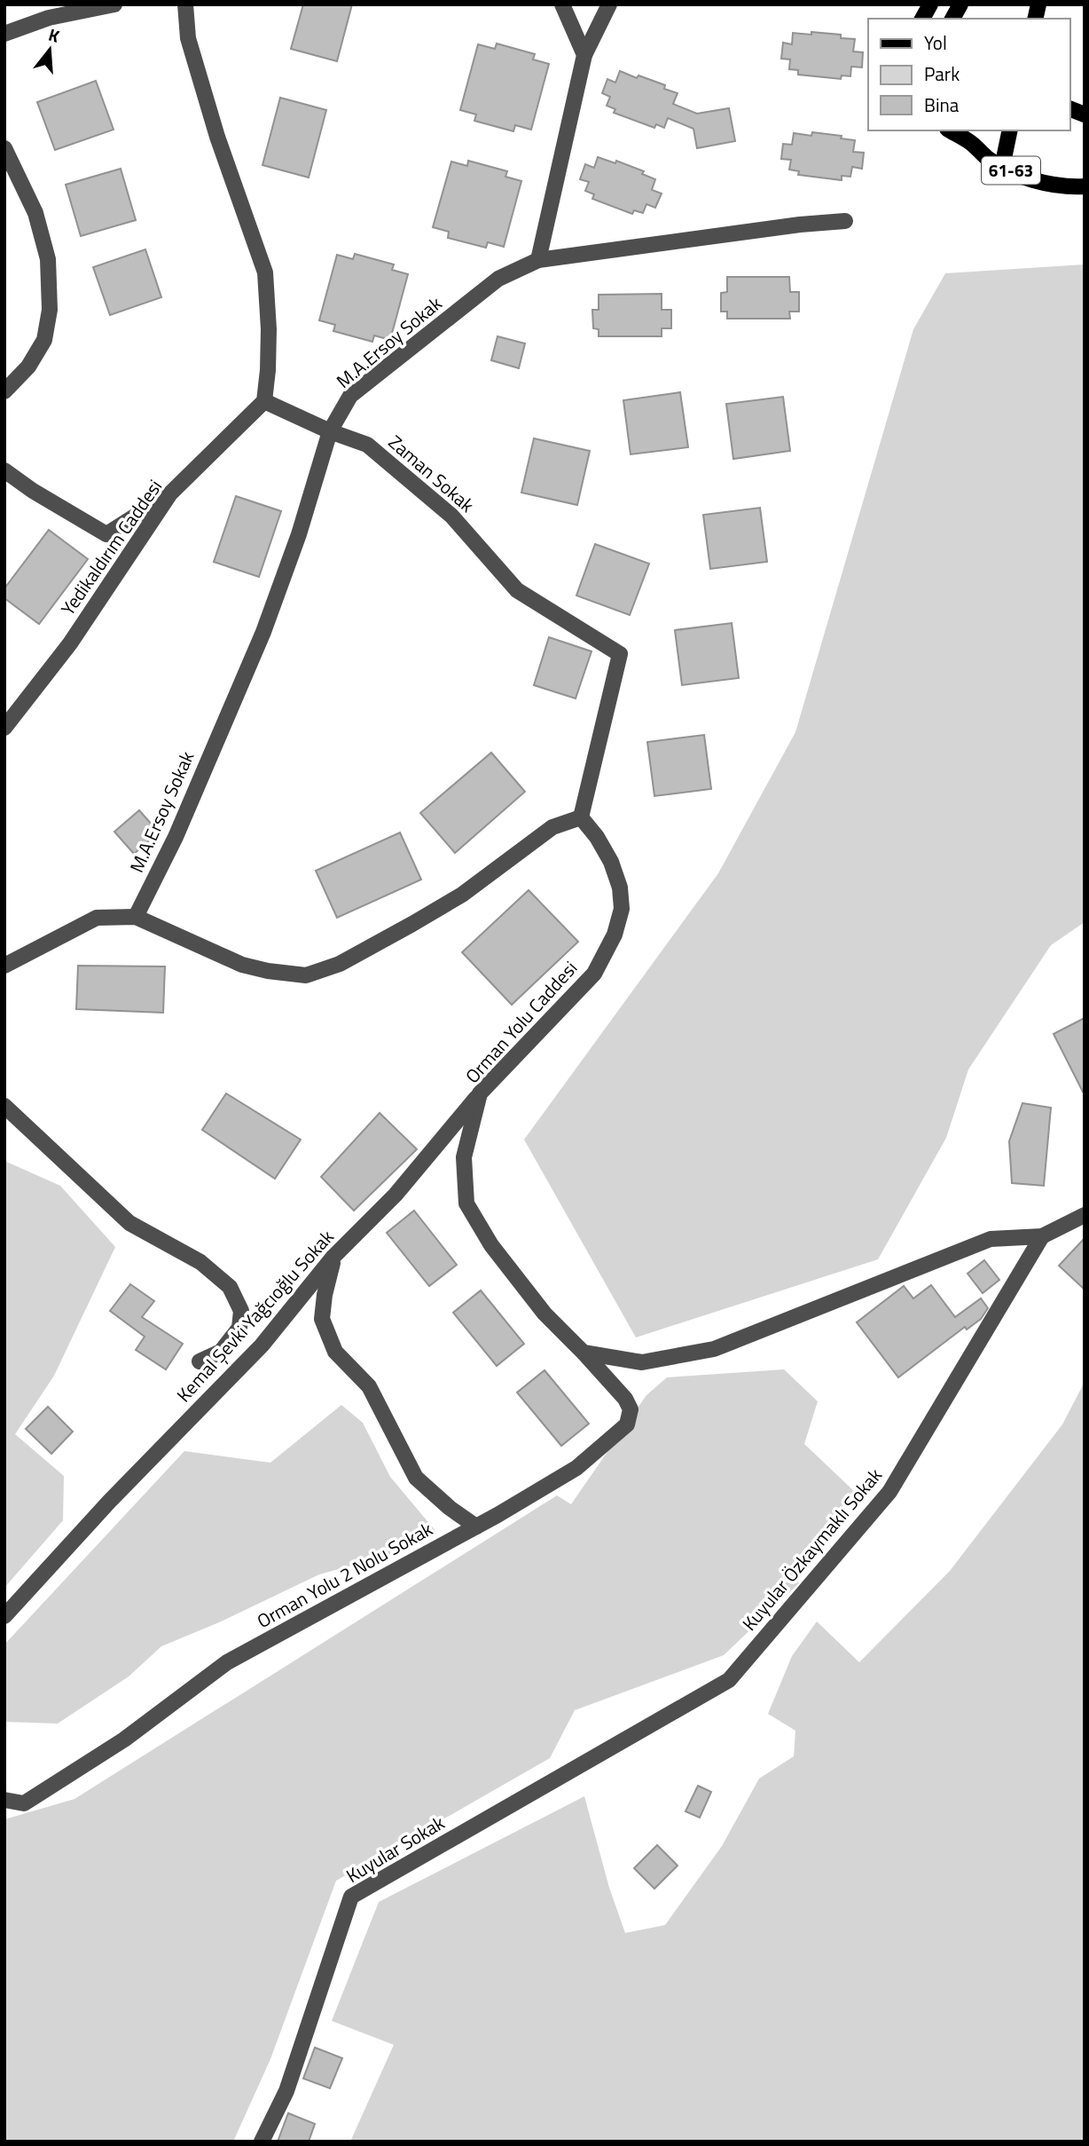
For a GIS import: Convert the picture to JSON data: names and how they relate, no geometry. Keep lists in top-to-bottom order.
{
  "streets": {
    "main road": ["61-63"],
    "street": [
      "M.A.Ersoy Sokak",
      "Zaman Sokak",
      "Yedikaldırım Caddesi",
      "Orman Yolu Caddesi",
      "Kemal Şevki Yağcıoğlu Sokak",
      "Kuyular Özkaymaklı Sokak",
      "Orman Yolu 2 Nolu Sokak",
      "Kuyular Sokak"
    ]
  },
  "crossings": [
    ["M.A.Ersoy Sokak", "Zaman Sokak"],
    ["Zaman Sokak", "Yedikaldırım Caddesi"],
    ["Zaman Sokak", "Orman Yolu Caddesi"],
    ["Orman Yolu Caddesi", "Kemal Şevki Yağcıoğlu Sokak"],
    ["Orman Yolu Caddesi", "Orman Yolu 2 Nolu Sokak"],
    ["Kuyular Özkaymaklı Sokak", "Kuyular Sokak"]
  ],
  "legend": ["Yol", "Park", "Bina"],
  "north": "top"
}
